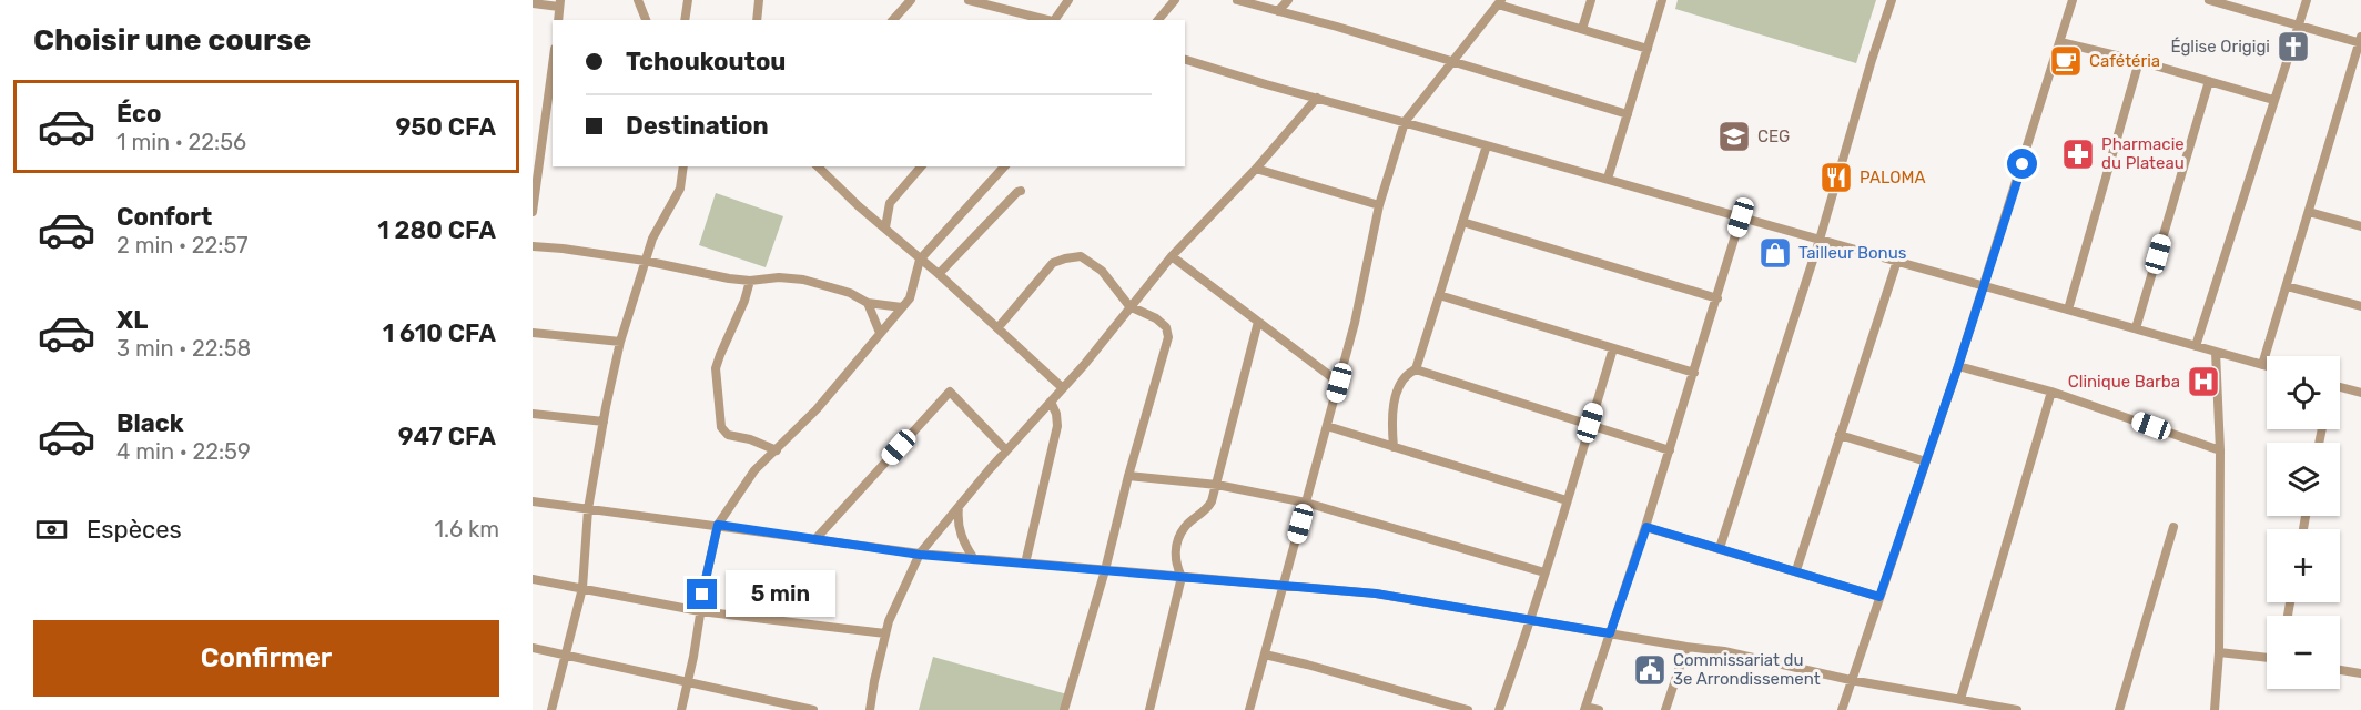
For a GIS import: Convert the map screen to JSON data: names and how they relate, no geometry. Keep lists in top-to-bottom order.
{
  "places": {
    "church": ["Église Origigi"],
    "cafe": ["Cafétéria"],
    "school or university": ["CEG"],
    "pharmacy": ["Pharmacie du Plateau"],
    "restaurant": ["PALOMA"],
    "shop": ["Tailleur Bonus"],
    "hospital": ["Clinique Barba"],
    "public building": ["Commissariat du 3e Arrondissement"]
  },
  "page": {
    "heading": "Choisir une course",
    "banner": ["Tchoukoutou", "Destination"],
    "list": [
      {
        "name": "Éco",
        "note": "1 min · 22:56",
        "value": "950 CFA"
      },
      {
        "name": "Confort",
        "note": "2 min · 22:57",
        "value": "1 280 CFA"
      },
      {
        "name": "XL",
        "note": "3 min · 22:58",
        "value": "1 610 CFA"
      },
      {
        "name": "Black",
        "note": "4 min · 22:59",
        "value": "947 CFA"
      }
    ],
    "map_buttons": ["+", "−"],
    "pay": ["Espèces", "1.6 km"],
    "bubble": "5 min",
    "buttons": "Confirmer"
  }
}
